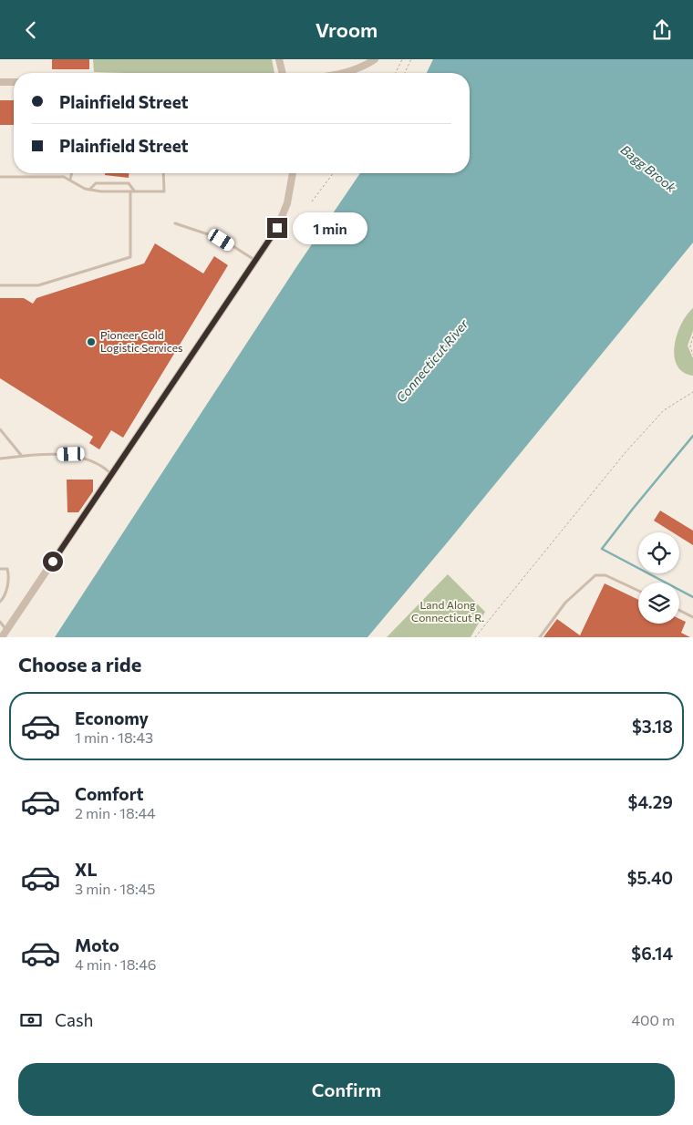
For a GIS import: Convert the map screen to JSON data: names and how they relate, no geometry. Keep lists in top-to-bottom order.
{
  "water": ["Bagg Brook", "Connecticut River"],
  "parks": ["Land Along Connecticut R."],
  "places": ["Pioneer Cold Logistic Services"],
  "page": {
    "header": "Vroom",
    "banner": ["Plainfield Street", "Plainfield Street"],
    "bubble": "1 min",
    "heading": "Choose a ride",
    "list": [
      {
        "name": "Economy",
        "note": "1 min · 18:43",
        "value": "$3.18"
      },
      {
        "name": "Comfort",
        "note": "2 min · 18:44",
        "value": "$4.29"
      },
      {
        "name": "XL",
        "note": "3 min · 18:45",
        "value": "$5.40"
      },
      {
        "name": "Moto",
        "note": "4 min · 18:46",
        "value": "$6.14"
      }
    ],
    "pay": ["Cash", "400 m"],
    "buttons": "Confirm"
  }
}
